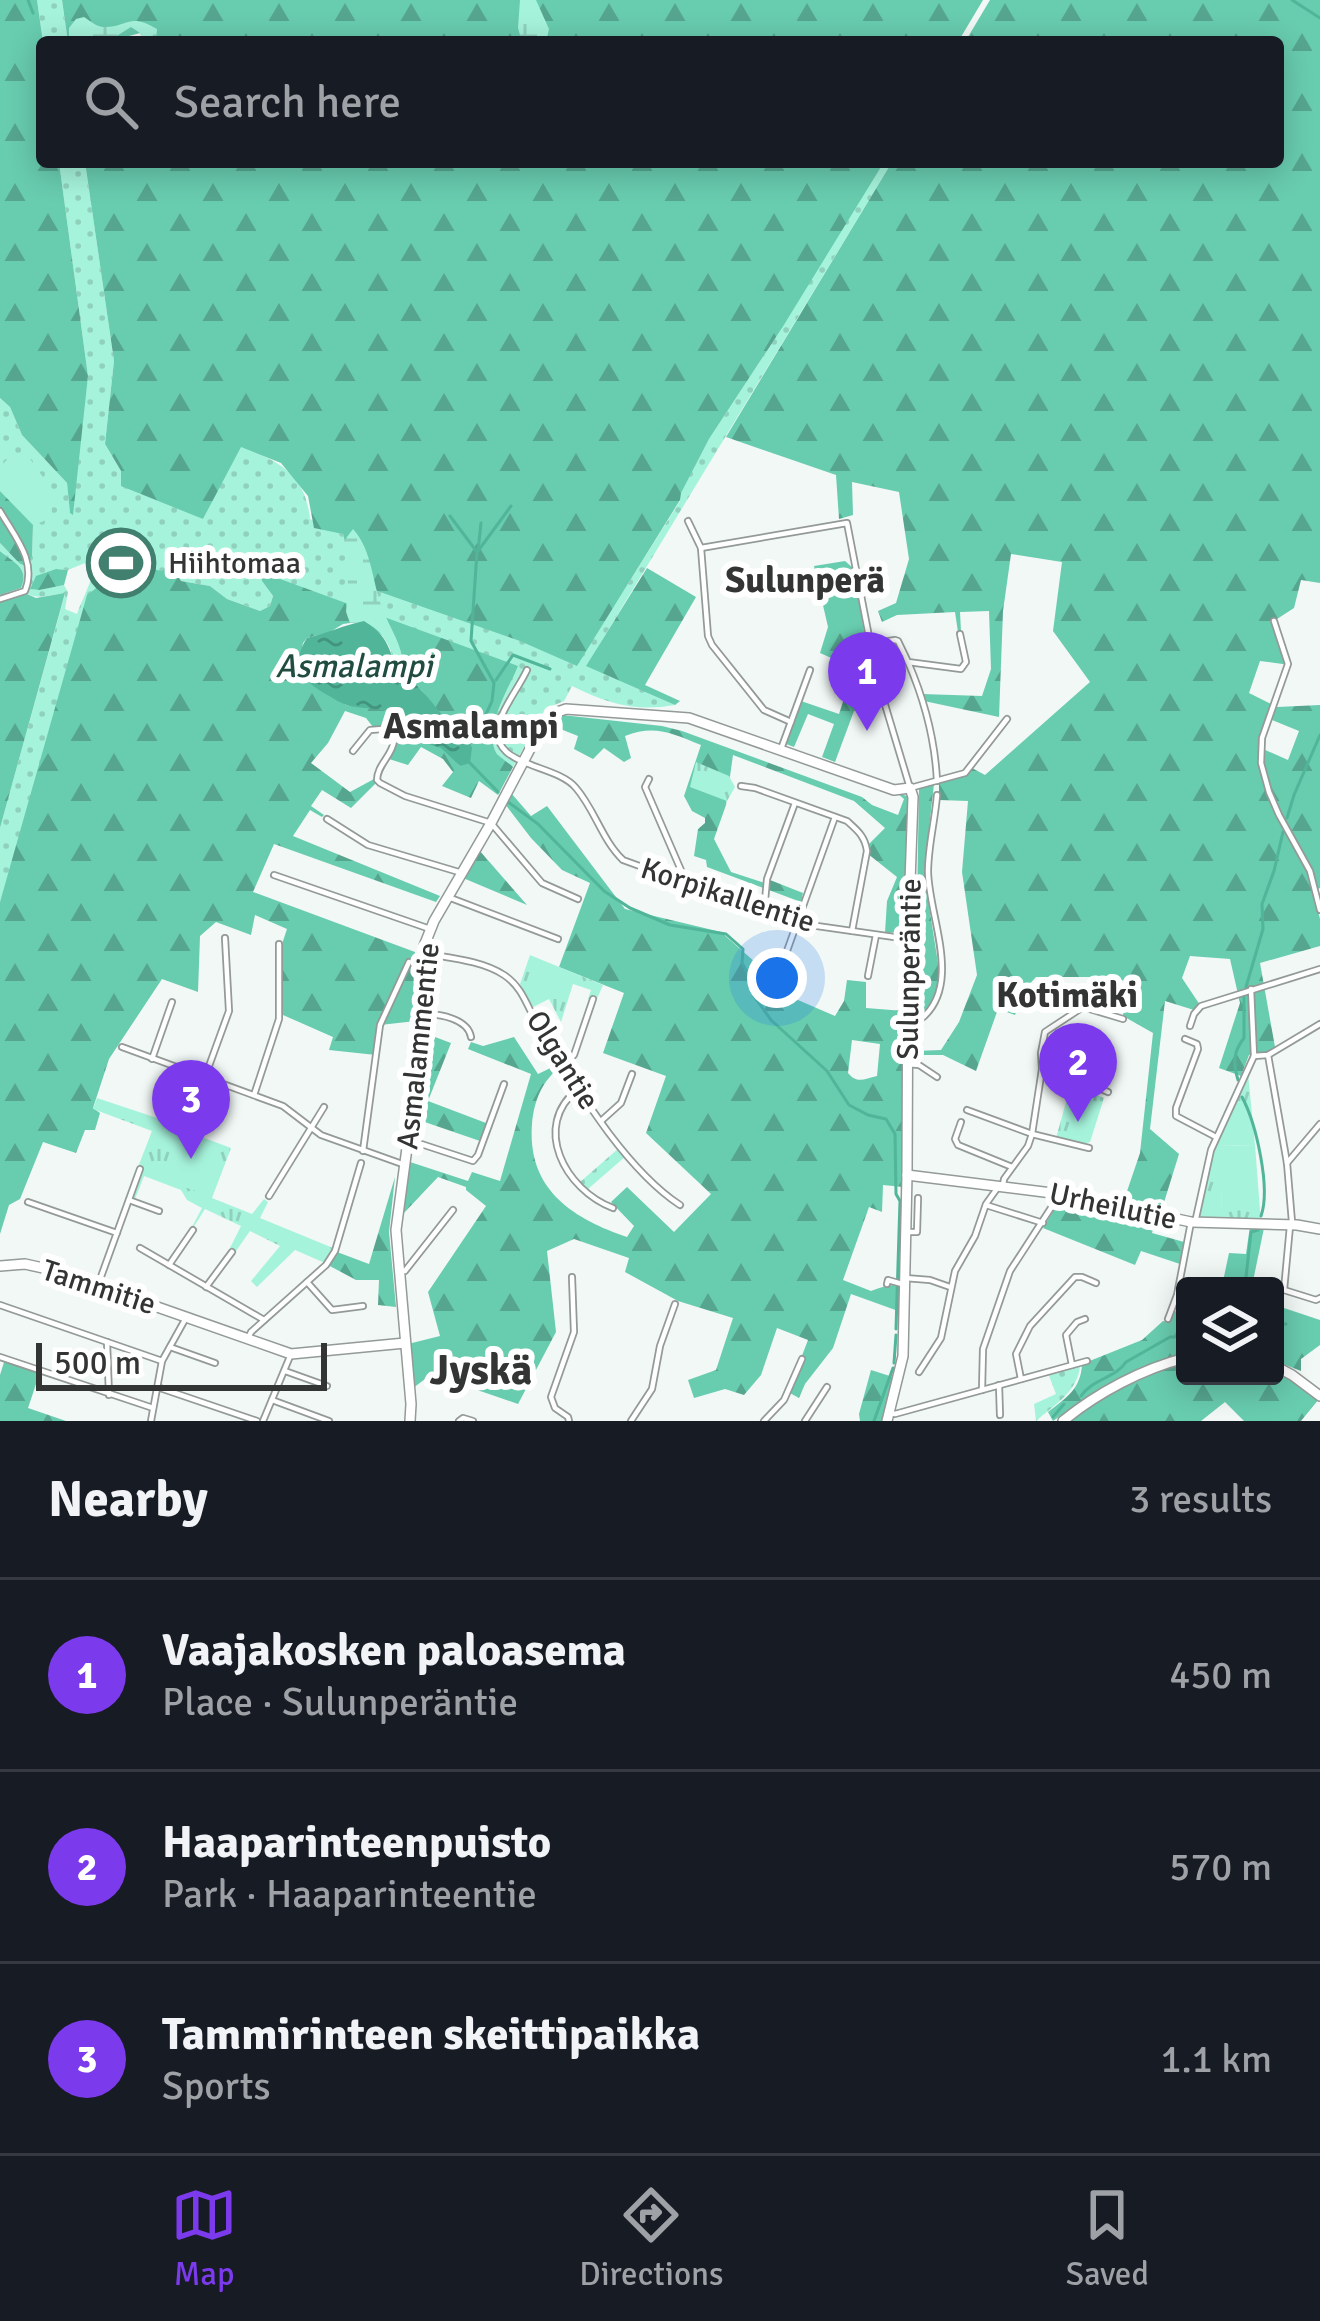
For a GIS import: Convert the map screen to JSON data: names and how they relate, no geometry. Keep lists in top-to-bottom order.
{
  "streets": {
    "street": [
      "Korpikallentie",
      "Sulunperäntie",
      "Asmalammentie",
      "Olgantie",
      "Urheilutie",
      "Tammitie"
    ]
  },
  "crossings": [
    ["Korpikallentie", "Sulunperäntie"],
    ["Korpikallentie", "Asmalammentie"],
    ["Sulunperäntie", "Asmalammentie"],
    ["Sulunperäntie", "Urheilutie"],
    ["Asmalammentie", "Olgantie"],
    ["Asmalammentie", "Tammitie"]
  ],
  "districts": [
    "Sulunperä",
    "Asmalampi",
    "Kotimäki",
    "Jyskä"
  ],
  "water": ["Asmalampi"],
  "places": {
    "sports": ["Hiihtomaa"]
  },
  "scale_bar": "500 m",
  "page": {
    "search": "Search here",
    "pins": ["1", "2", "3"],
    "scale": "500 m",
    "heading": ["Nearby", "3 results"],
    "list": [
      {
        "mark": "1",
        "name": "Vaajakosken paloasema",
        "note": "Place · Sulunperäntie",
        "value": "450 m"
      },
      {
        "mark": "2",
        "name": "Haaparinteenpuisto",
        "note": "Park · Haaparinteentie",
        "value": "570 m"
      },
      {
        "mark": "3",
        "name": "Tammirinteen skeittipaikka",
        "note": "Sports",
        "value": "1.1 km"
      }
    ],
    "nav": ["Map", "Directions", "Saved"]
  }
}
